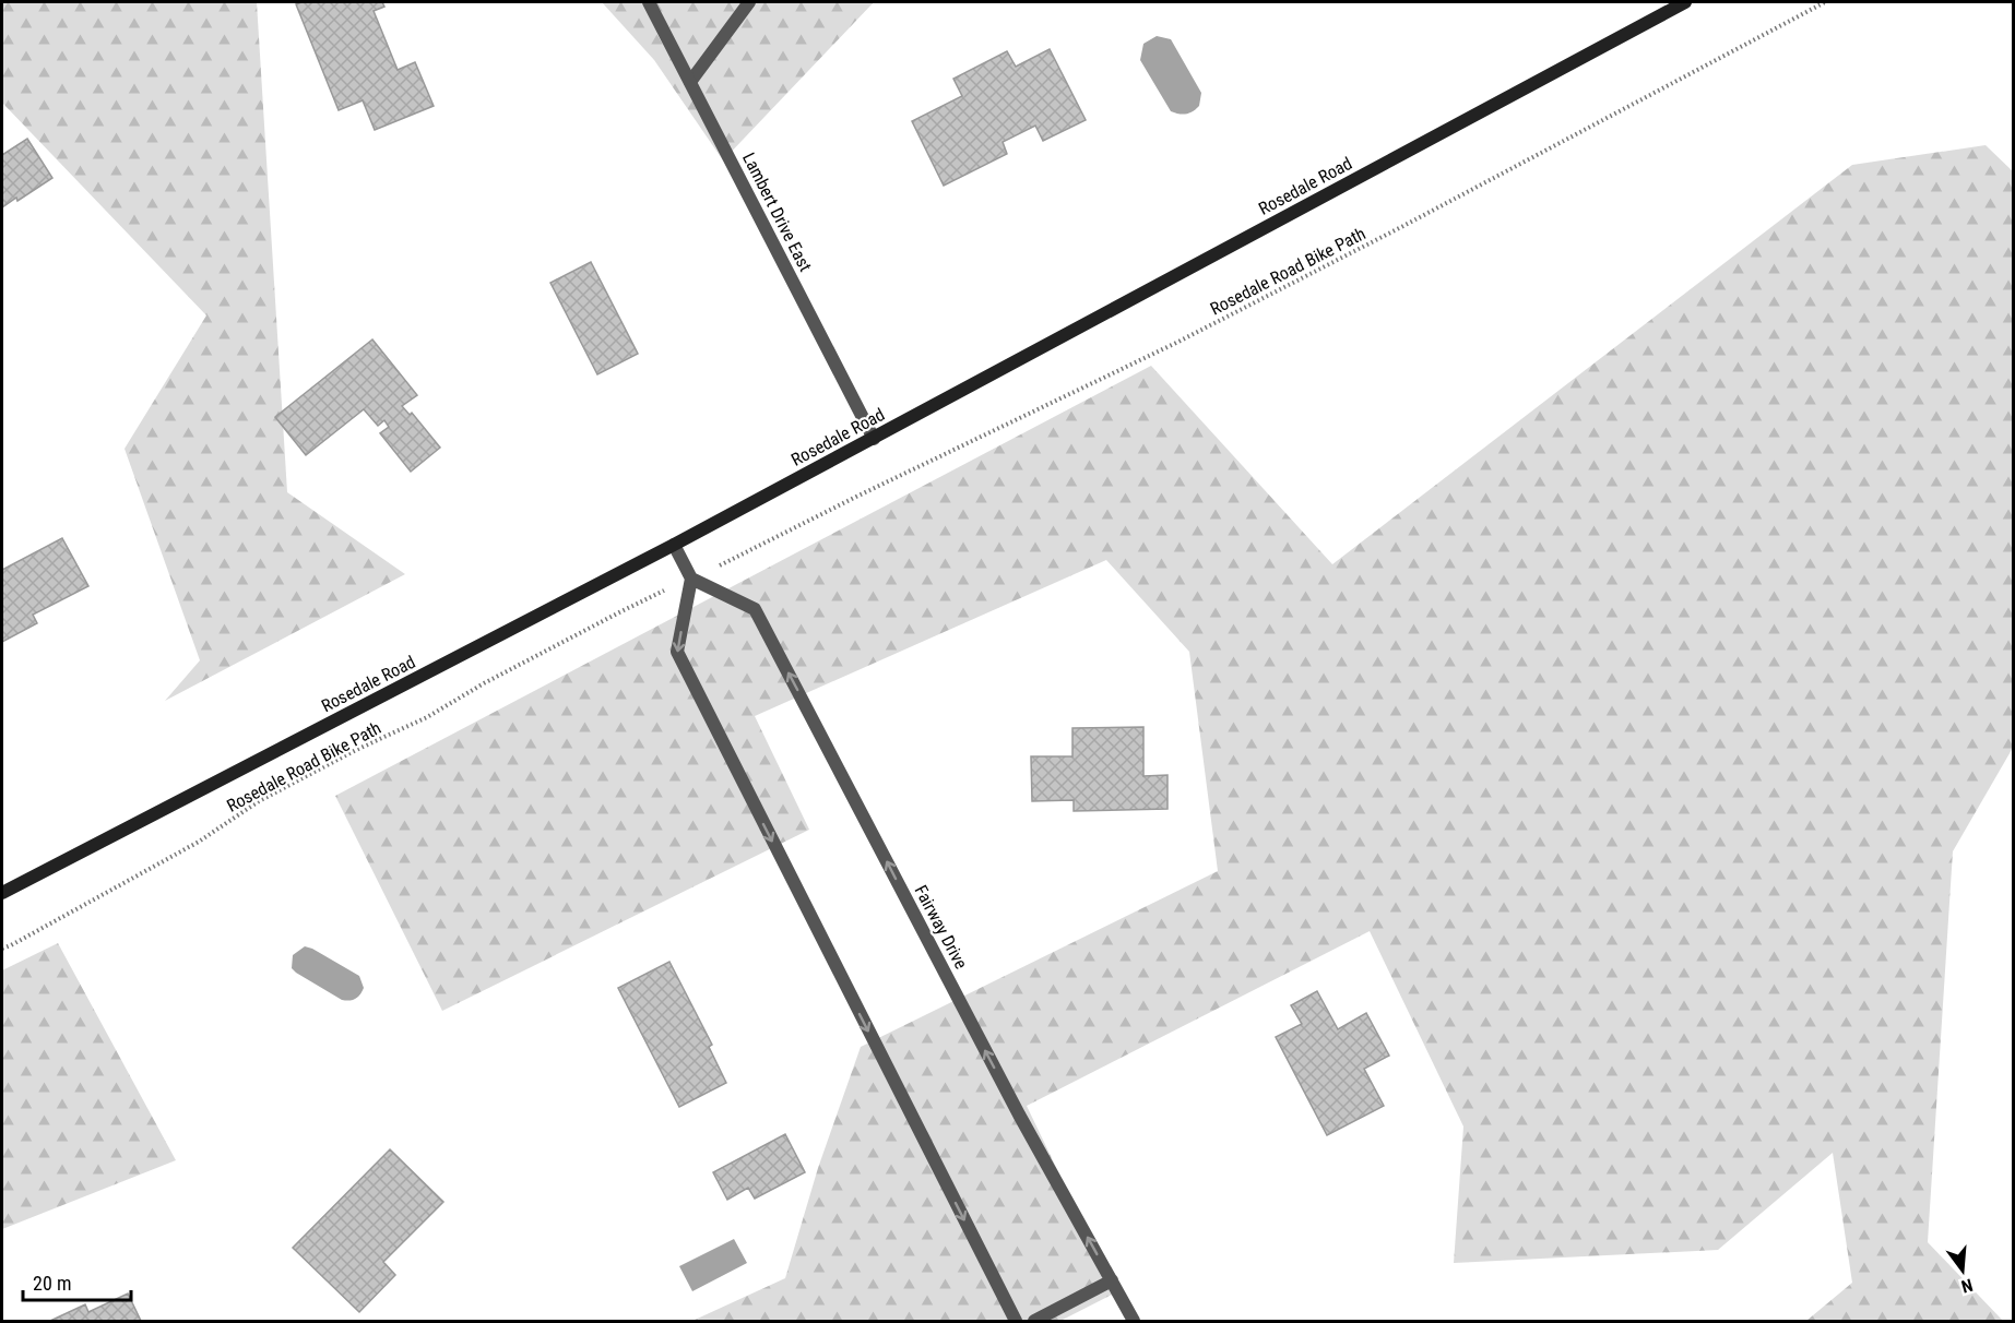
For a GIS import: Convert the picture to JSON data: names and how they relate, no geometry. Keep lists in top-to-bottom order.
{
  "streets": {
    "street": ["Rosedale Road", "Lambert Drive East", "Fairway Drive"],
    "path": ["Rosedale Road Bike Path"]
  },
  "crossings": [
    ["Rosedale Road", "Lambert Drive East"]
  ],
  "scale_bar": "20 m",
  "north": "bottom"
}
